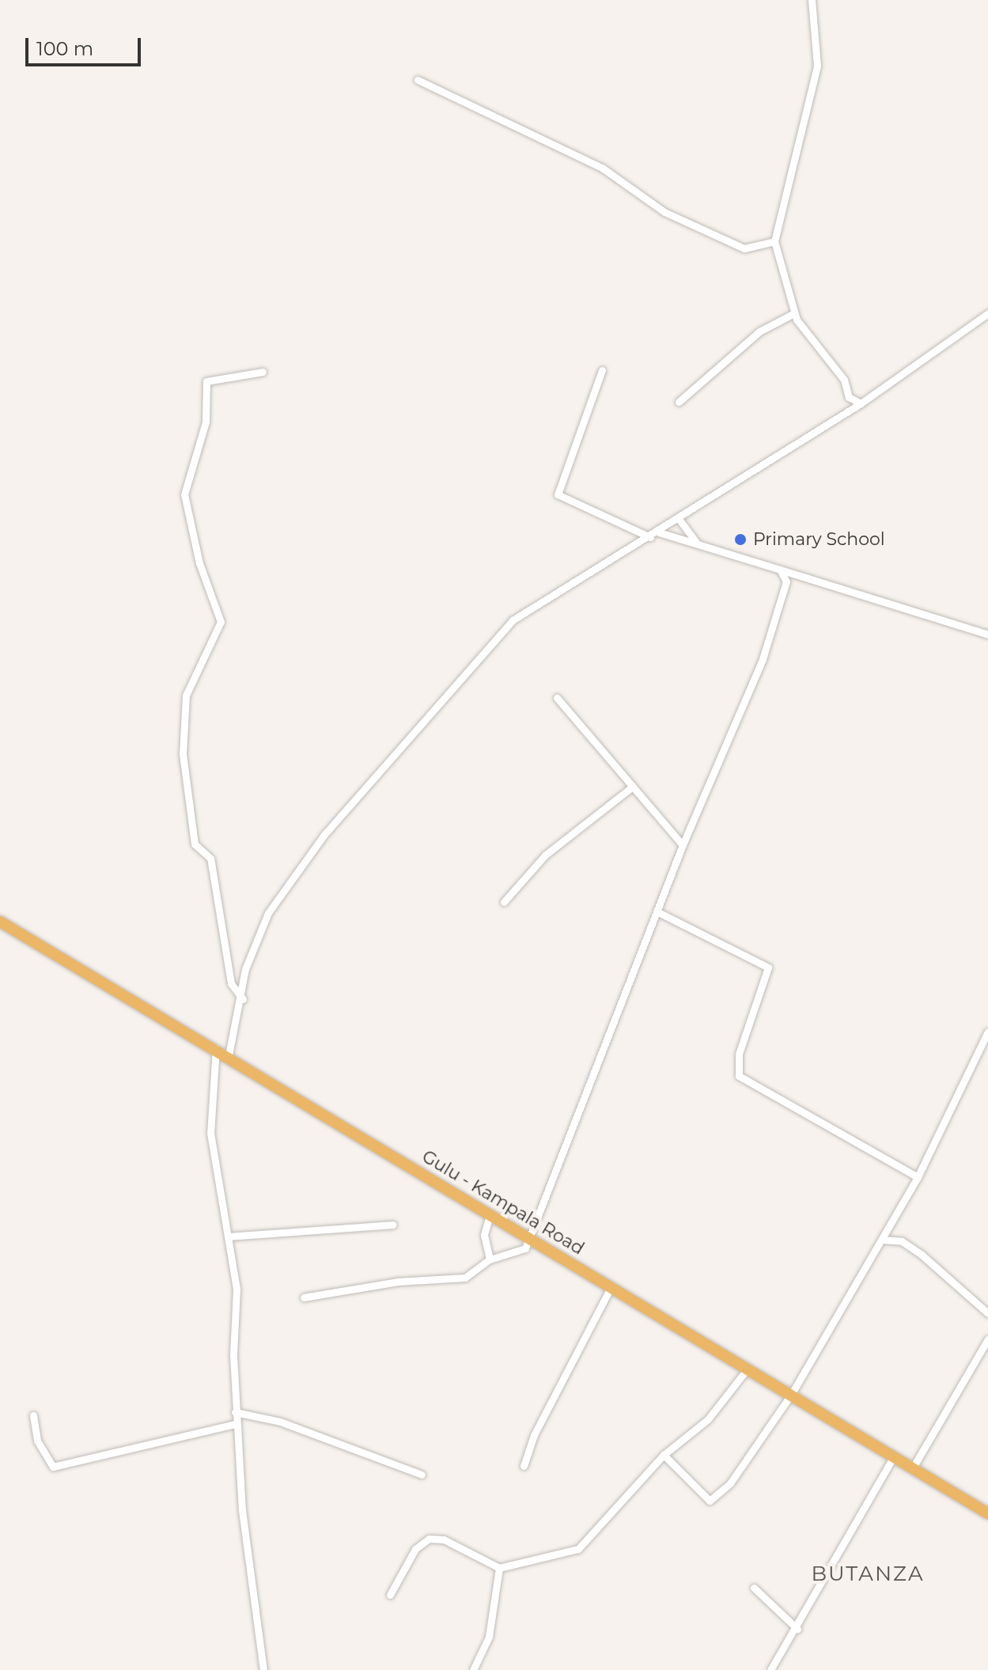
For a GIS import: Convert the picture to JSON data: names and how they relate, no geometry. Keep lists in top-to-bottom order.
{
  "streets": {
    "main road": ["Gulu - Kampala Road"]
  },
  "districts": ["BUTANZA"],
  "places": ["Primary School"],
  "scale_bar": "100 m"
}
